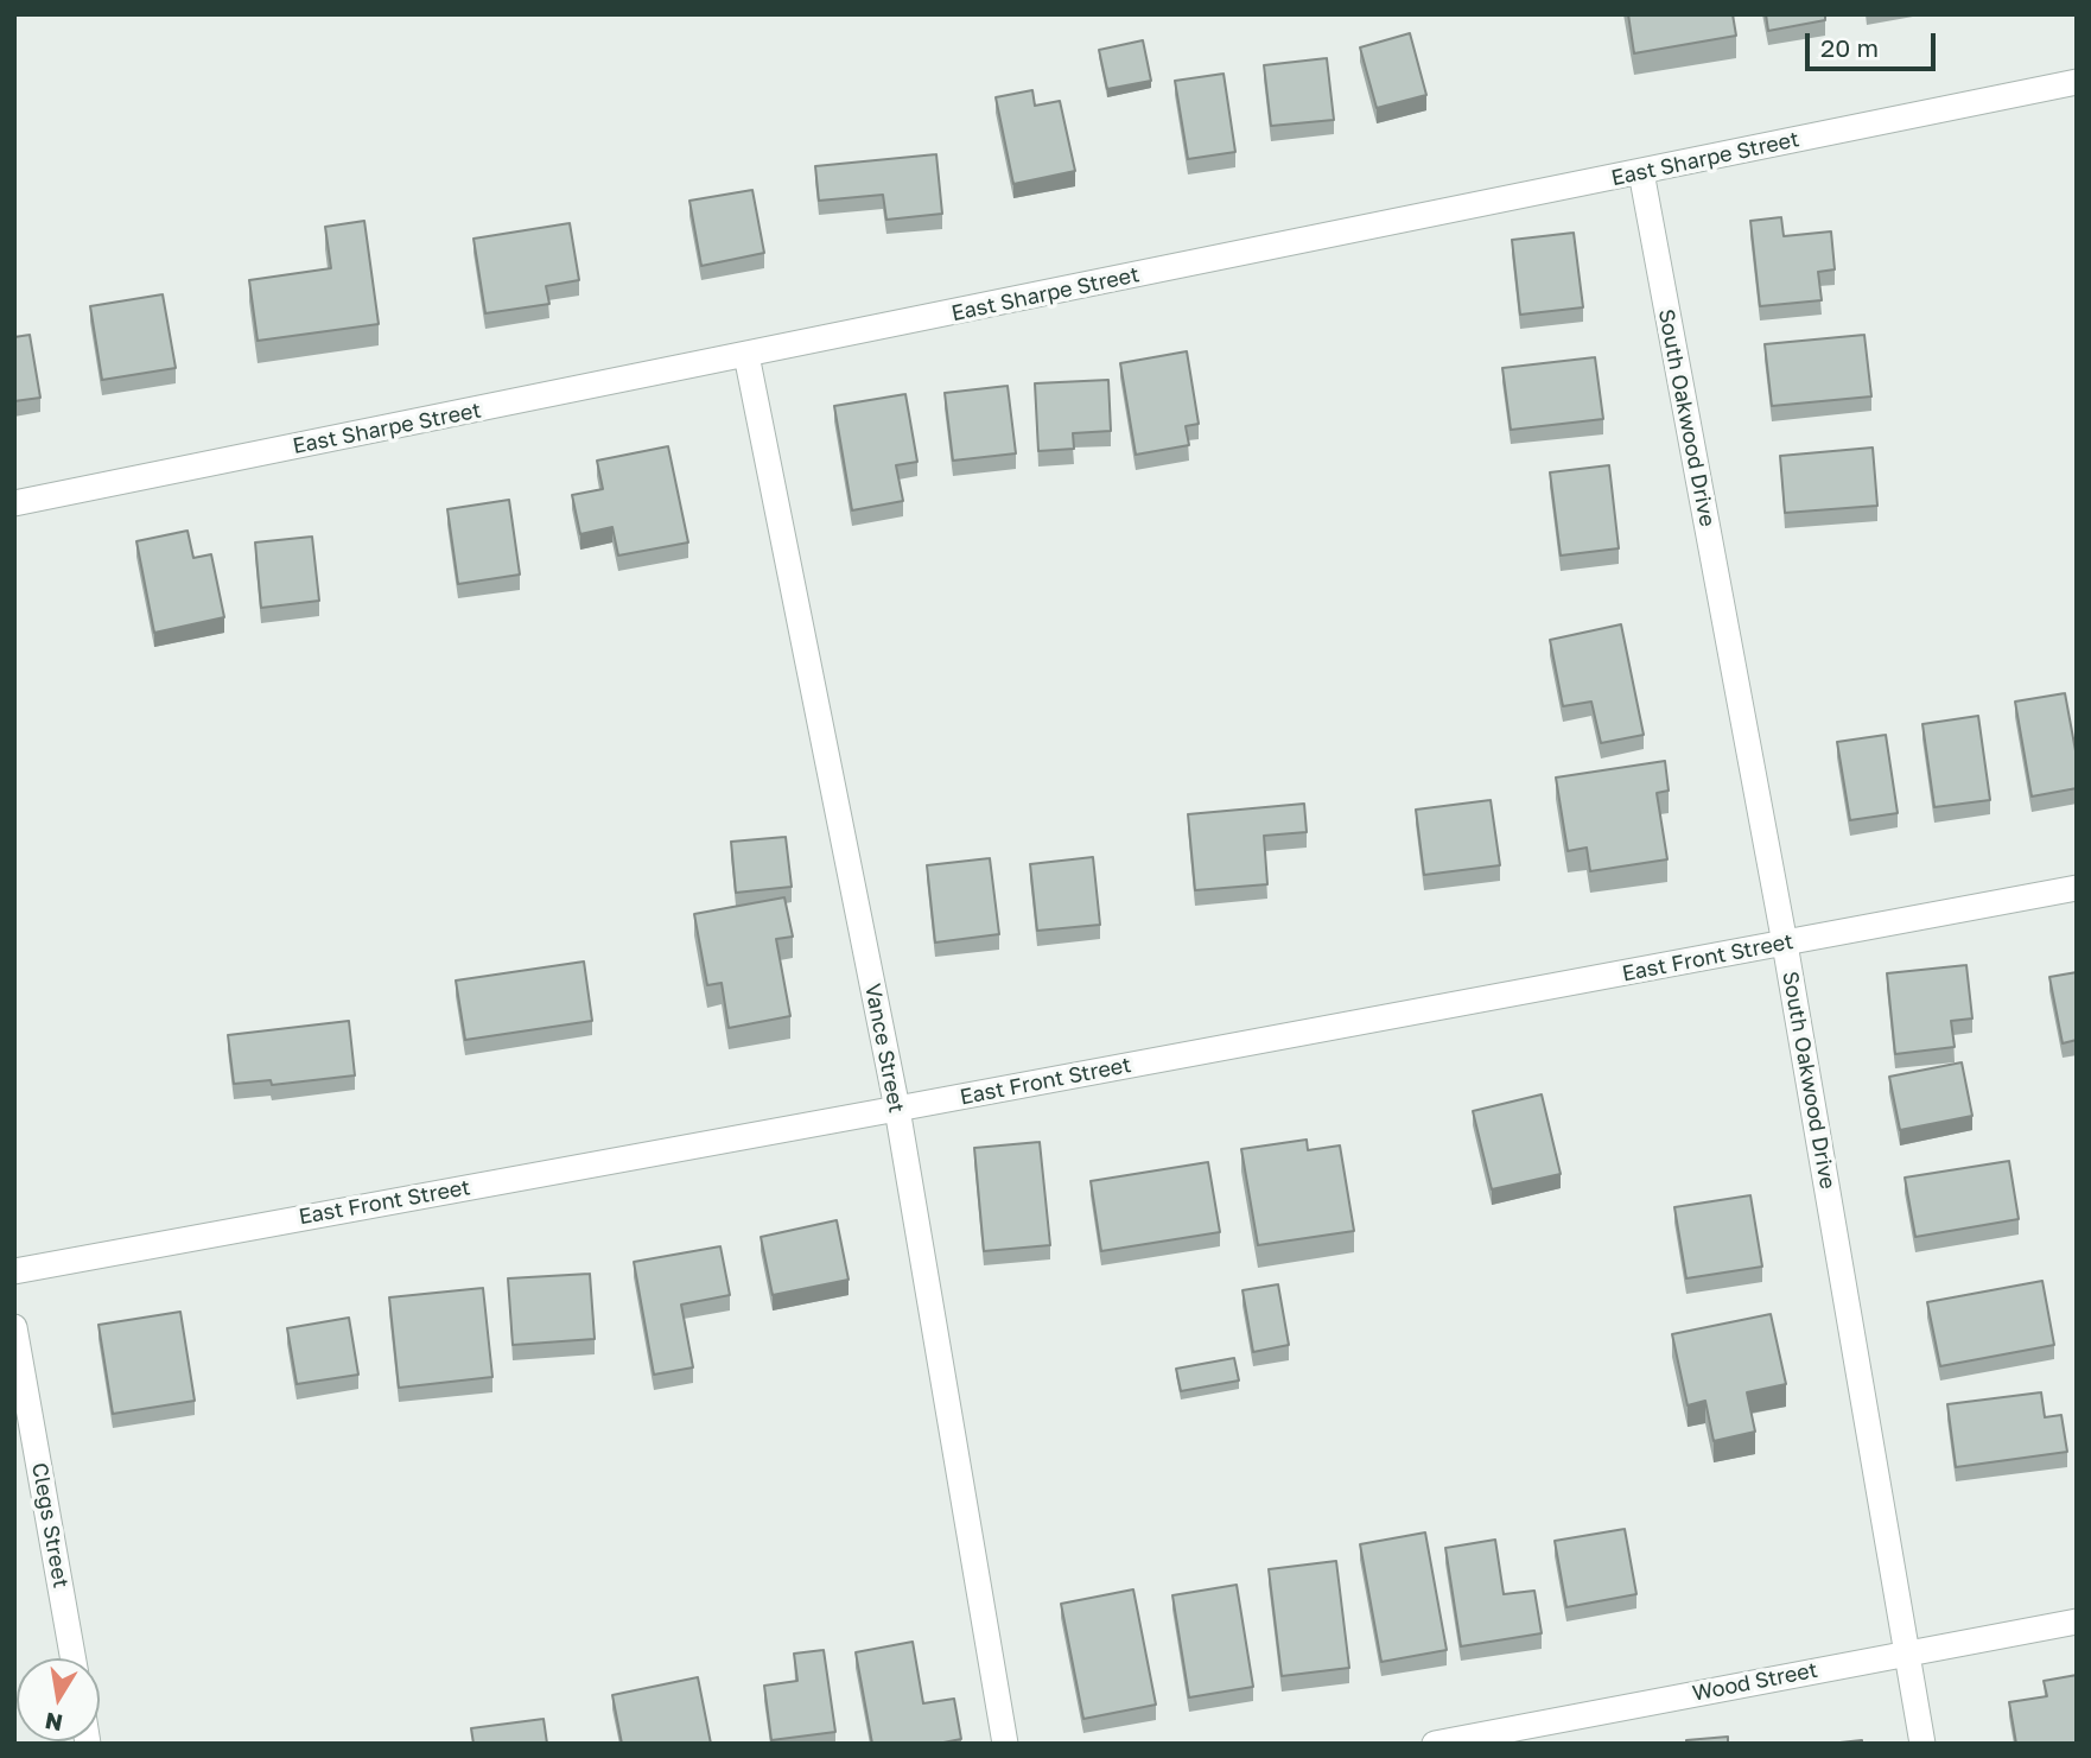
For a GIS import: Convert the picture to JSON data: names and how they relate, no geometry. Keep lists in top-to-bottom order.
{
  "streets": {
    "street": [
      "East Sharpe Street",
      "South Oakwood Drive",
      "East Front Street",
      "Vance Street",
      "Clegs Street",
      "Wood Street"
    ]
  },
  "crossings": [
    ["East Sharpe Street", "South Oakwood Drive"],
    ["East Sharpe Street", "Vance Street"],
    ["South Oakwood Drive", "East Front Street"],
    ["South Oakwood Drive", "Wood Street"],
    ["East Front Street", "Vance Street"]
  ],
  "scale_bar": "20 m",
  "north": "bottom"
}
